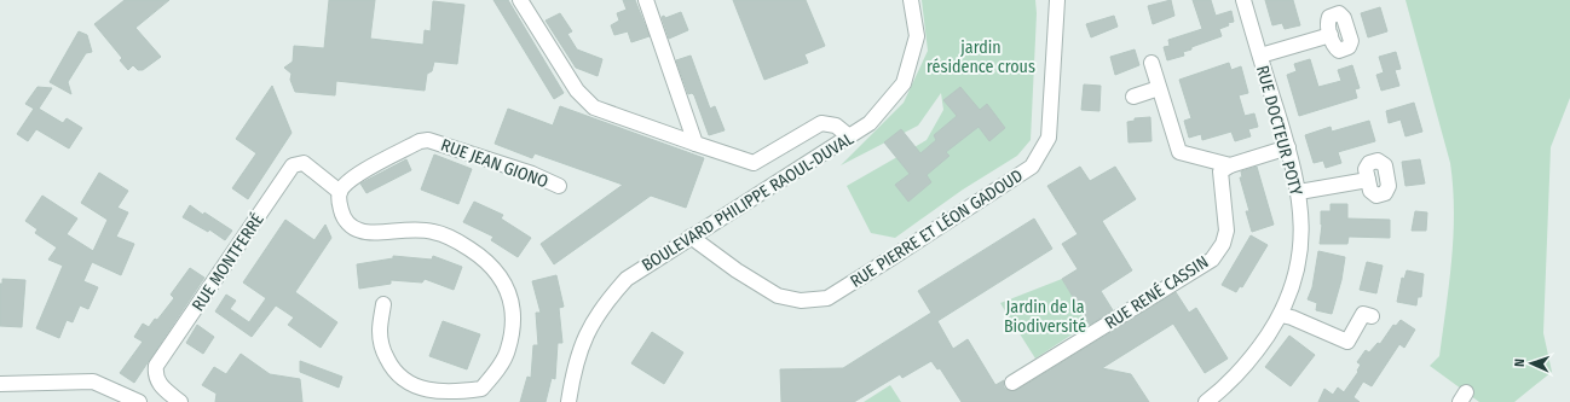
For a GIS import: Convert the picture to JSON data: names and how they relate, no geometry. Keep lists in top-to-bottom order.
{
  "streets": {
    "street": [
      "RUE DOCTEUR POTY",
      "RUE JEAN GIONO",
      "BOULEVARD PHILIPPE RAOUL-DUVAL",
      "RUE PIERRE ET LÉON GADOUD",
      "RUE MONTFERRÉ",
      "RUE RENÉ CASSIN"
    ]
  },
  "crossings": [
    ["RUE JEAN GIONO", "RUE MONTFERRÉ"],
    ["BOULEVARD PHILIPPE RAOUL-DUVAL", "RUE PIERRE ET LÉON GADOUD"]
  ],
  "parks": ["jardin résidence crous", "Jardin de la Biodiversité"],
  "north": "left"
}
